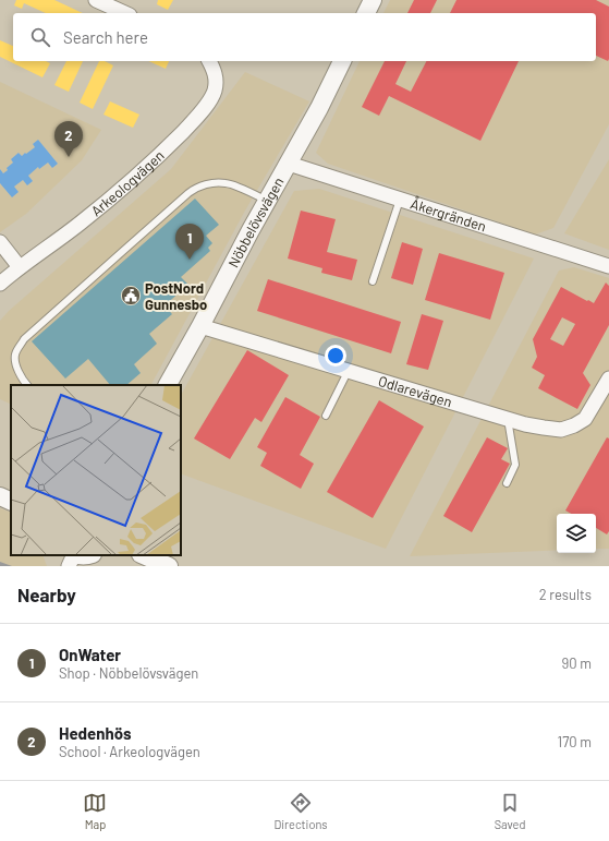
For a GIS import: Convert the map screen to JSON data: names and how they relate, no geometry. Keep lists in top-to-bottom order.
{
  "streets": {
    "street": [
      "Arkeologvägen",
      "Åkergränden",
      "Nöbbelövsvägen",
      "Odlarevägen"
    ]
  },
  "crossings": [
    ["Åkergränden", "Nöbbelövsvägen"],
    ["Nöbbelövsvägen", "Odlarevägen"]
  ],
  "places": {
    "public building": ["PostNord Gunnesbo"]
  },
  "page": {
    "search": "Search here",
    "pins": ["2", "1"],
    "heading": ["Nearby", "2 results"],
    "list": [
      {
        "mark": "1",
        "name": "OnWater",
        "note": "Shop · Nöbbelövsvägen",
        "value": "90 m"
      },
      {
        "mark": "2",
        "name": "Hedenhös",
        "note": "School · Arkeologvägen",
        "value": "170 m"
      }
    ],
    "nav": ["Map", "Directions", "Saved"]
  }
}
